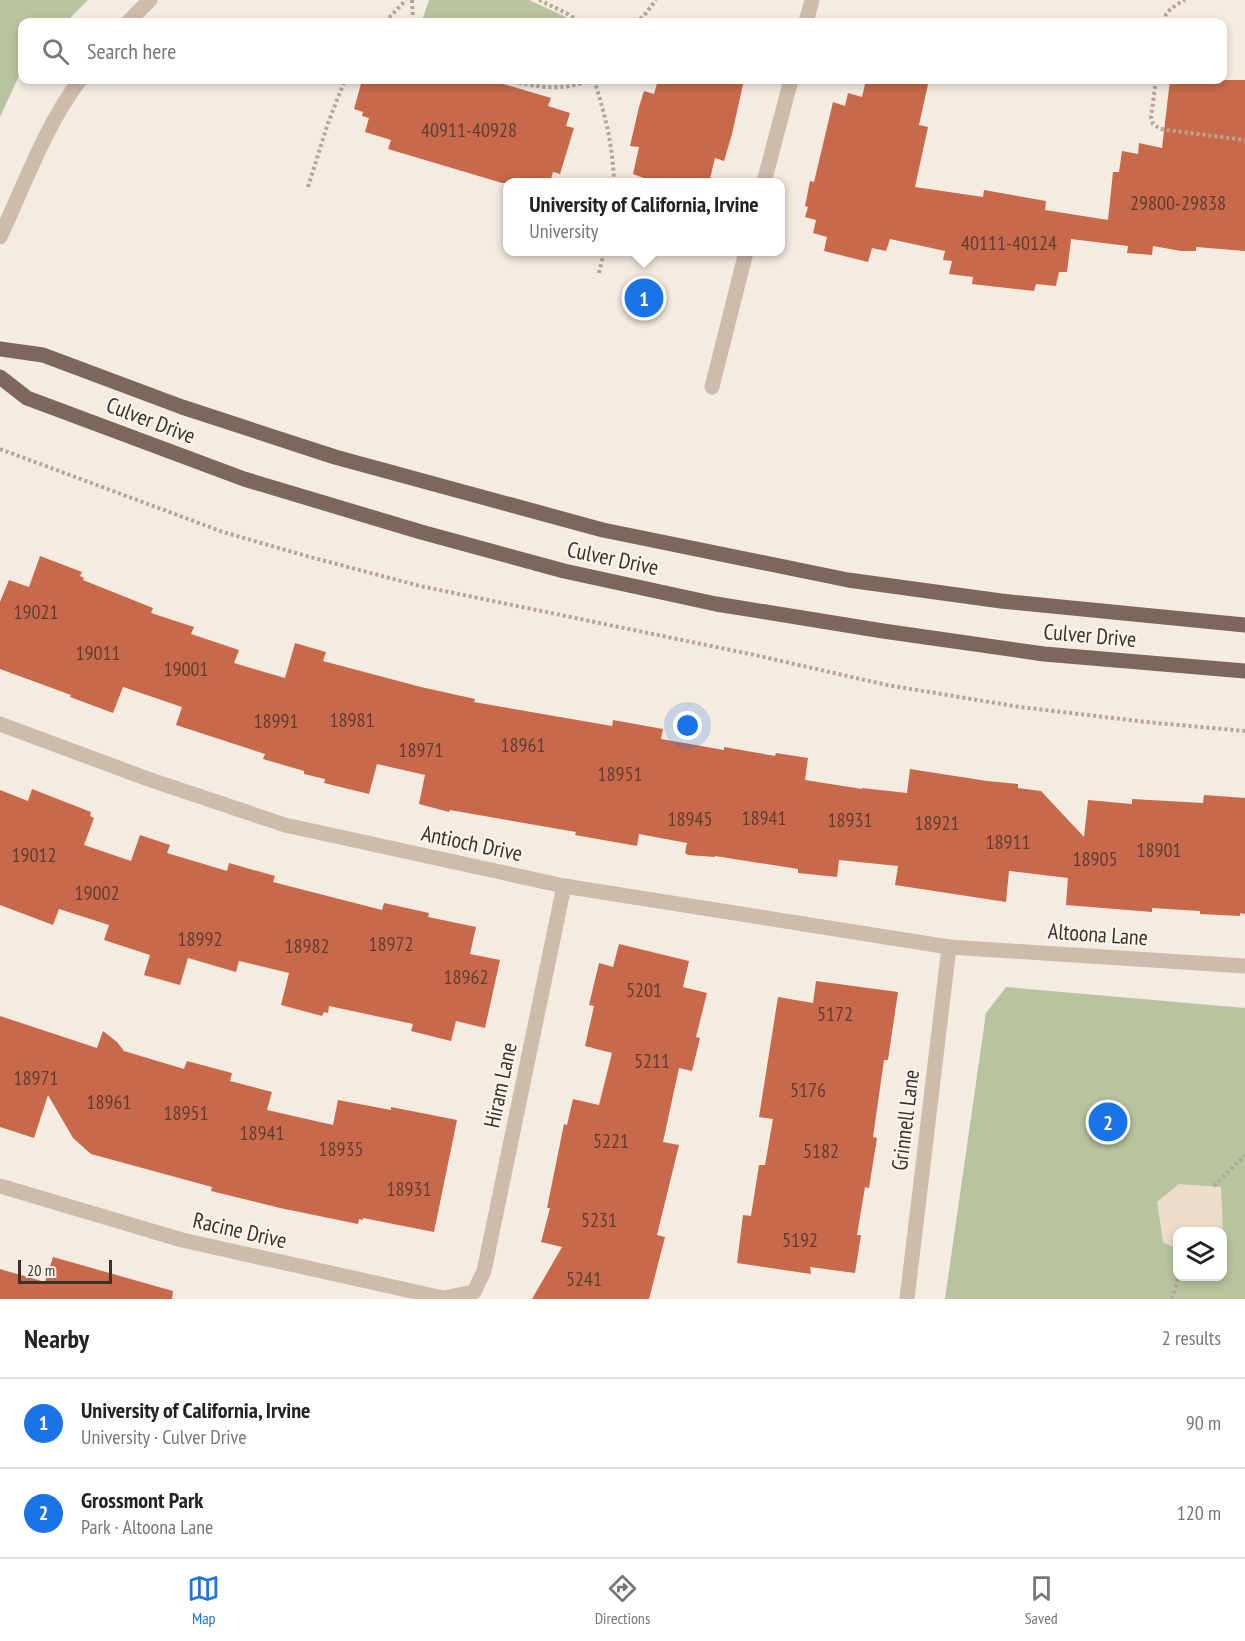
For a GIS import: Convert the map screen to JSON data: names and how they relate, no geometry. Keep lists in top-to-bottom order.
{
  "streets": {
    "main road": ["Culver Drive"],
    "street": [
      "Antioch Drive",
      "Altoona Lane",
      "Hiram Lane",
      "Grinnell Lane",
      "Racine Drive"
    ]
  },
  "crossings": [
    ["Antioch Drive", "Altoona Lane"],
    ["Antioch Drive", "Hiram Lane"],
    ["Antioch Drive", "Grinnell Lane"],
    ["Altoona Lane", "Grinnell Lane"],
    ["Hiram Lane", "Racine Drive"]
  ],
  "house_numbers": [
    "40911-40928",
    "29800-29838",
    "40111-40124",
    "19021",
    "19011",
    "19001",
    "18981",
    "18991",
    "18961",
    "18971",
    "18951",
    "18941",
    "18945",
    "18931",
    "18921",
    "18911",
    "18901",
    "19012",
    "18905",
    "19002",
    "18992",
    "18972",
    "18982",
    "18962",
    "5201",
    "5172",
    "5211",
    "18971",
    "5176",
    "18961",
    "18951",
    "18941",
    "5221",
    "18935",
    "5182",
    "18931",
    "5231",
    "5192",
    "5241"
  ],
  "scale_bar": "20 m",
  "page": {
    "search": "Search here",
    "popup": ["University of California, Irvine", "University"],
    "pins": ["1", "2"],
    "scale": "20 m",
    "heading": ["Nearby", "2 results"],
    "list": [
      {
        "mark": "1",
        "name": "University of California, Irvine",
        "note": "University · Culver Drive",
        "value": "90 m"
      },
      {
        "mark": "2",
        "name": "Grossmont Park",
        "note": "Park · Altoona Lane",
        "value": "120 m"
      }
    ],
    "nav": ["Map", "Directions", "Saved"]
  }
}
